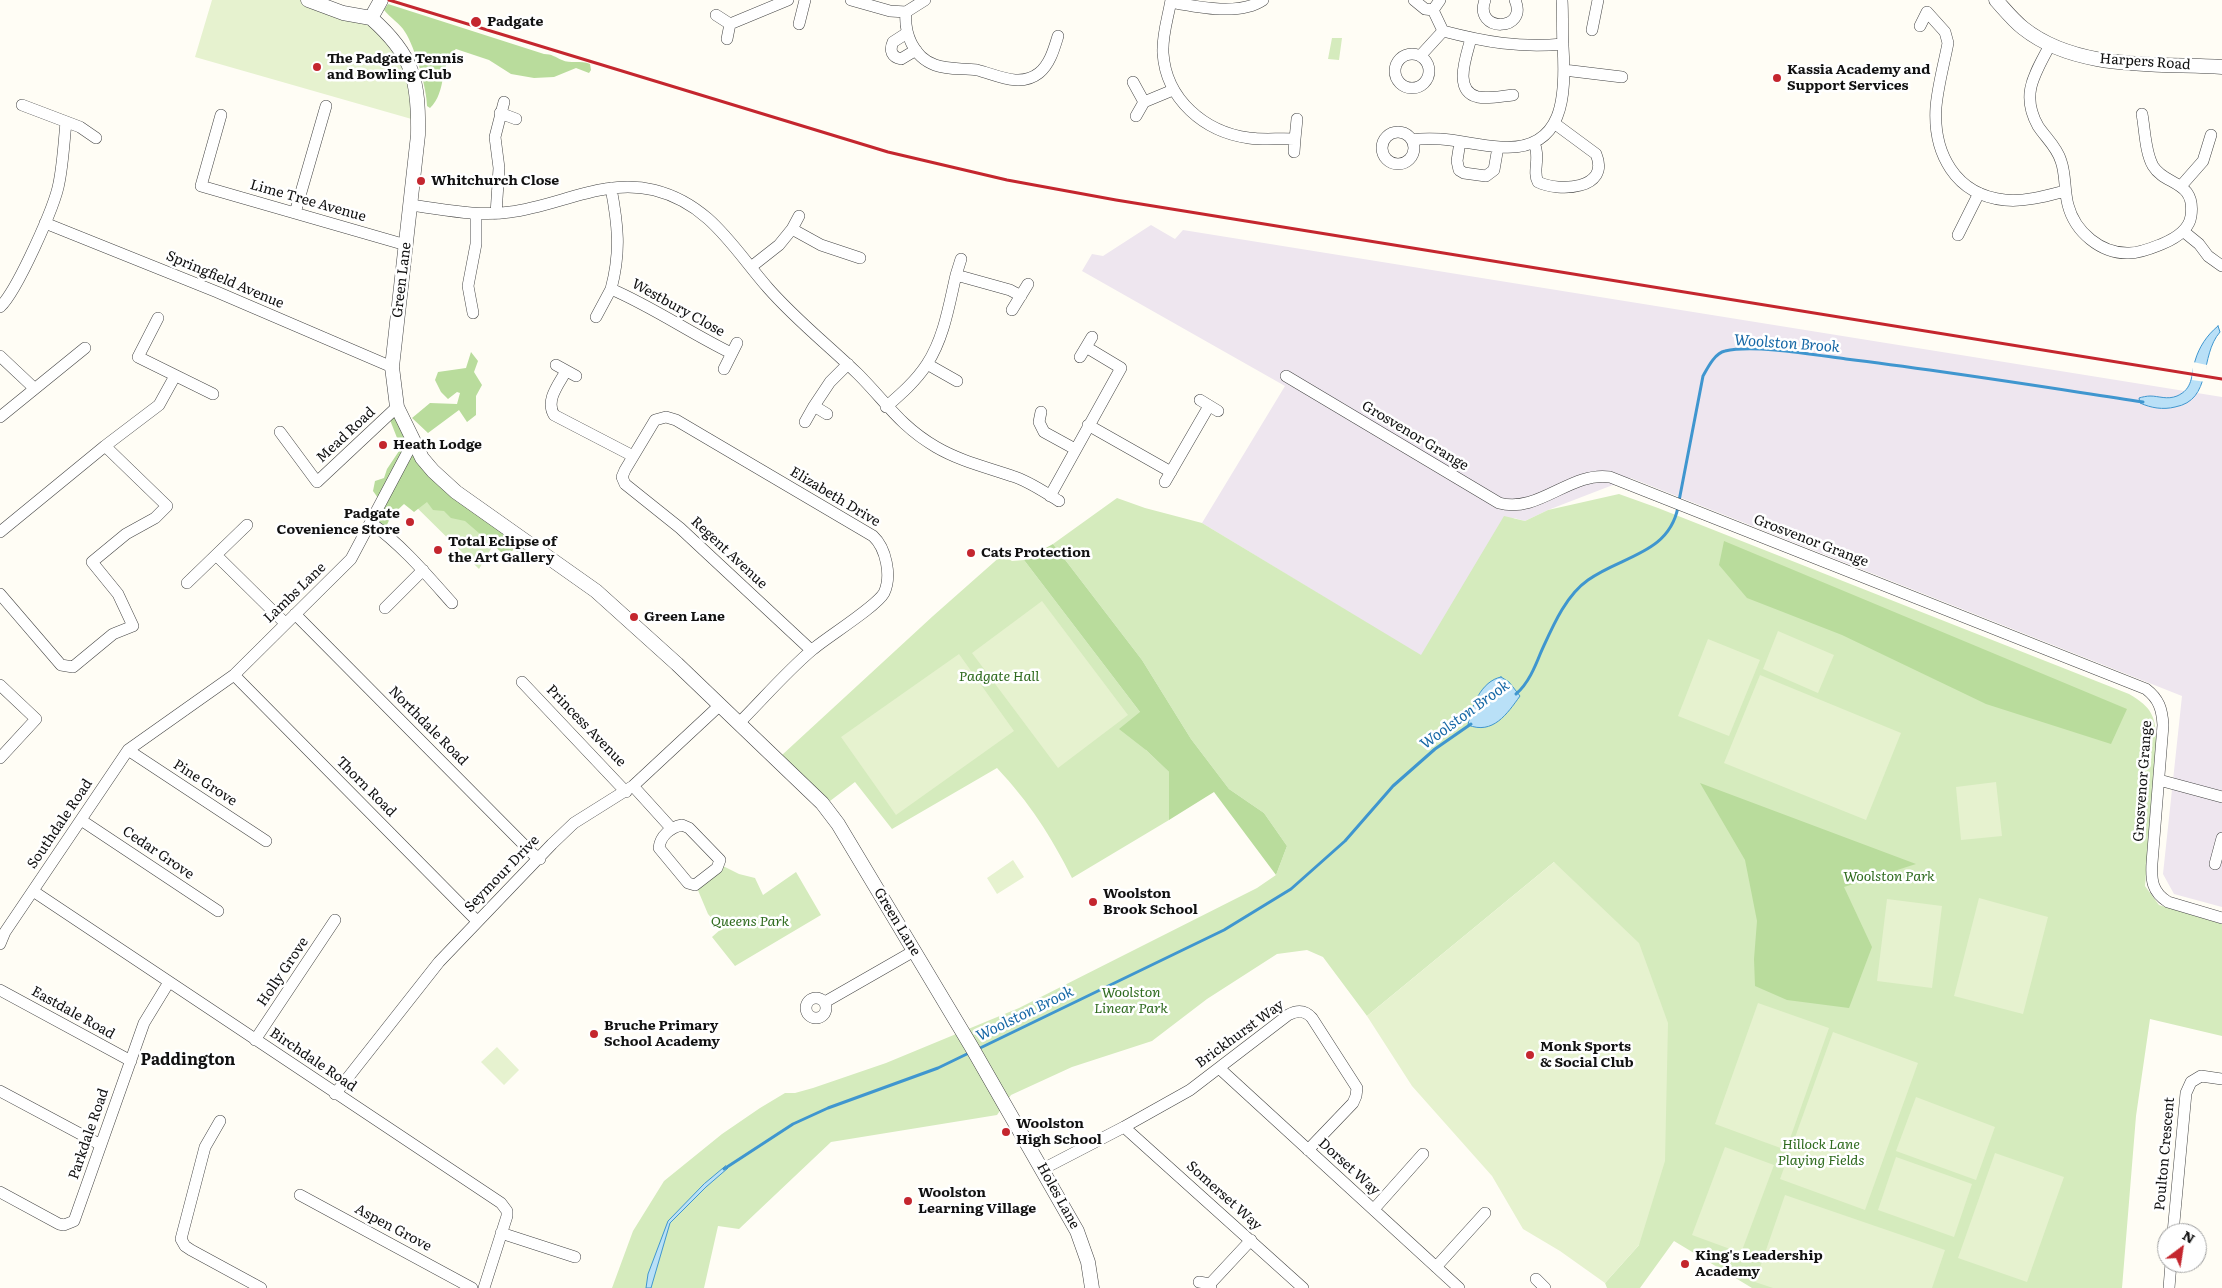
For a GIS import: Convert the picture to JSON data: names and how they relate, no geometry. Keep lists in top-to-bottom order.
{
  "streets": {
    "street": [
      "Harpers Road",
      "Lime Tree Avenue",
      "Springfield Avenue",
      "Green Lane",
      "Westbury Close",
      "Mead Road",
      "Grosvenor Grange",
      "Elizabeth Drive",
      "Regent Avenue",
      "Lambs Lane",
      "Northdale Road",
      "Princess Avenue",
      "Pine Grove",
      "Thorn Road",
      "Southdale Road",
      "Cedar Grove",
      "Seymour Drive",
      "Holly Grove",
      "Eastdale Road",
      "Brickhurst Way",
      "Birchdale Road",
      "Parkdale Road",
      "Poulton Crescent",
      "Dorset Way",
      "Holes Lane",
      "Somerset Way",
      "Aspen Grove"
    ]
  },
  "crossings": [
    ["Lime Tree Avenue", "Green Lane"],
    ["Springfield Avenue", "Green Lane"],
    ["Green Lane", "Mead Road"],
    ["Green Lane", "Elizabeth Drive"],
    ["Green Lane", "Lambs Lane"],
    ["Green Lane", "Seymour Drive"],
    ["Green Lane", "Holes Lane"],
    ["Elizabeth Drive", "Regent Avenue"],
    ["Lambs Lane", "Northdale Road"],
    ["Lambs Lane", "Thorn Road"],
    ["Lambs Lane", "Southdale Road"],
    ["Northdale Road", "Seymour Drive"],
    ["Princess Avenue", "Seymour Drive"],
    ["Pine Grove", "Southdale Road"],
    ["Thorn Road", "Seymour Drive"],
    ["Southdale Road", "Cedar Grove"],
    ["Southdale Road", "Birchdale Road"],
    ["Seymour Drive", "Birchdale Road"],
    ["Holly Grove", "Birchdale Road"],
    ["Eastdale Road", "Parkdale Road"],
    ["Brickhurst Way", "Dorset Way"],
    ["Brickhurst Way", "Holes Lane"],
    ["Brickhurst Way", "Somerset Way"],
    ["Birchdale Road", "Parkdale Road"]
  ],
  "districts": ["Paddington"],
  "water": ["Woolston Brook"],
  "parks": [
    "Padgate Hall",
    "Woolston Park",
    "Queens Park",
    "Woolston Linear Park",
    "Hillock Lane Playing Fields"
  ],
  "places": [
    "Padgate",
    "The Padgate Tennis and Bowling Club",
    "Kassia Academy and Support Services",
    "Whitchurch Close",
    "Heath Lodge",
    "Padgate Covenience Store",
    "Total Eclipse of the Art Gallery",
    "Cats Protection",
    "Green Lane",
    "Woolston Brook School",
    "Bruche Primary School Academy",
    "Monk Sports & Social Club",
    "Woolston High School",
    "Woolston Learning Village",
    "King's Leadership Academy"
  ],
  "north": "top right"
}
